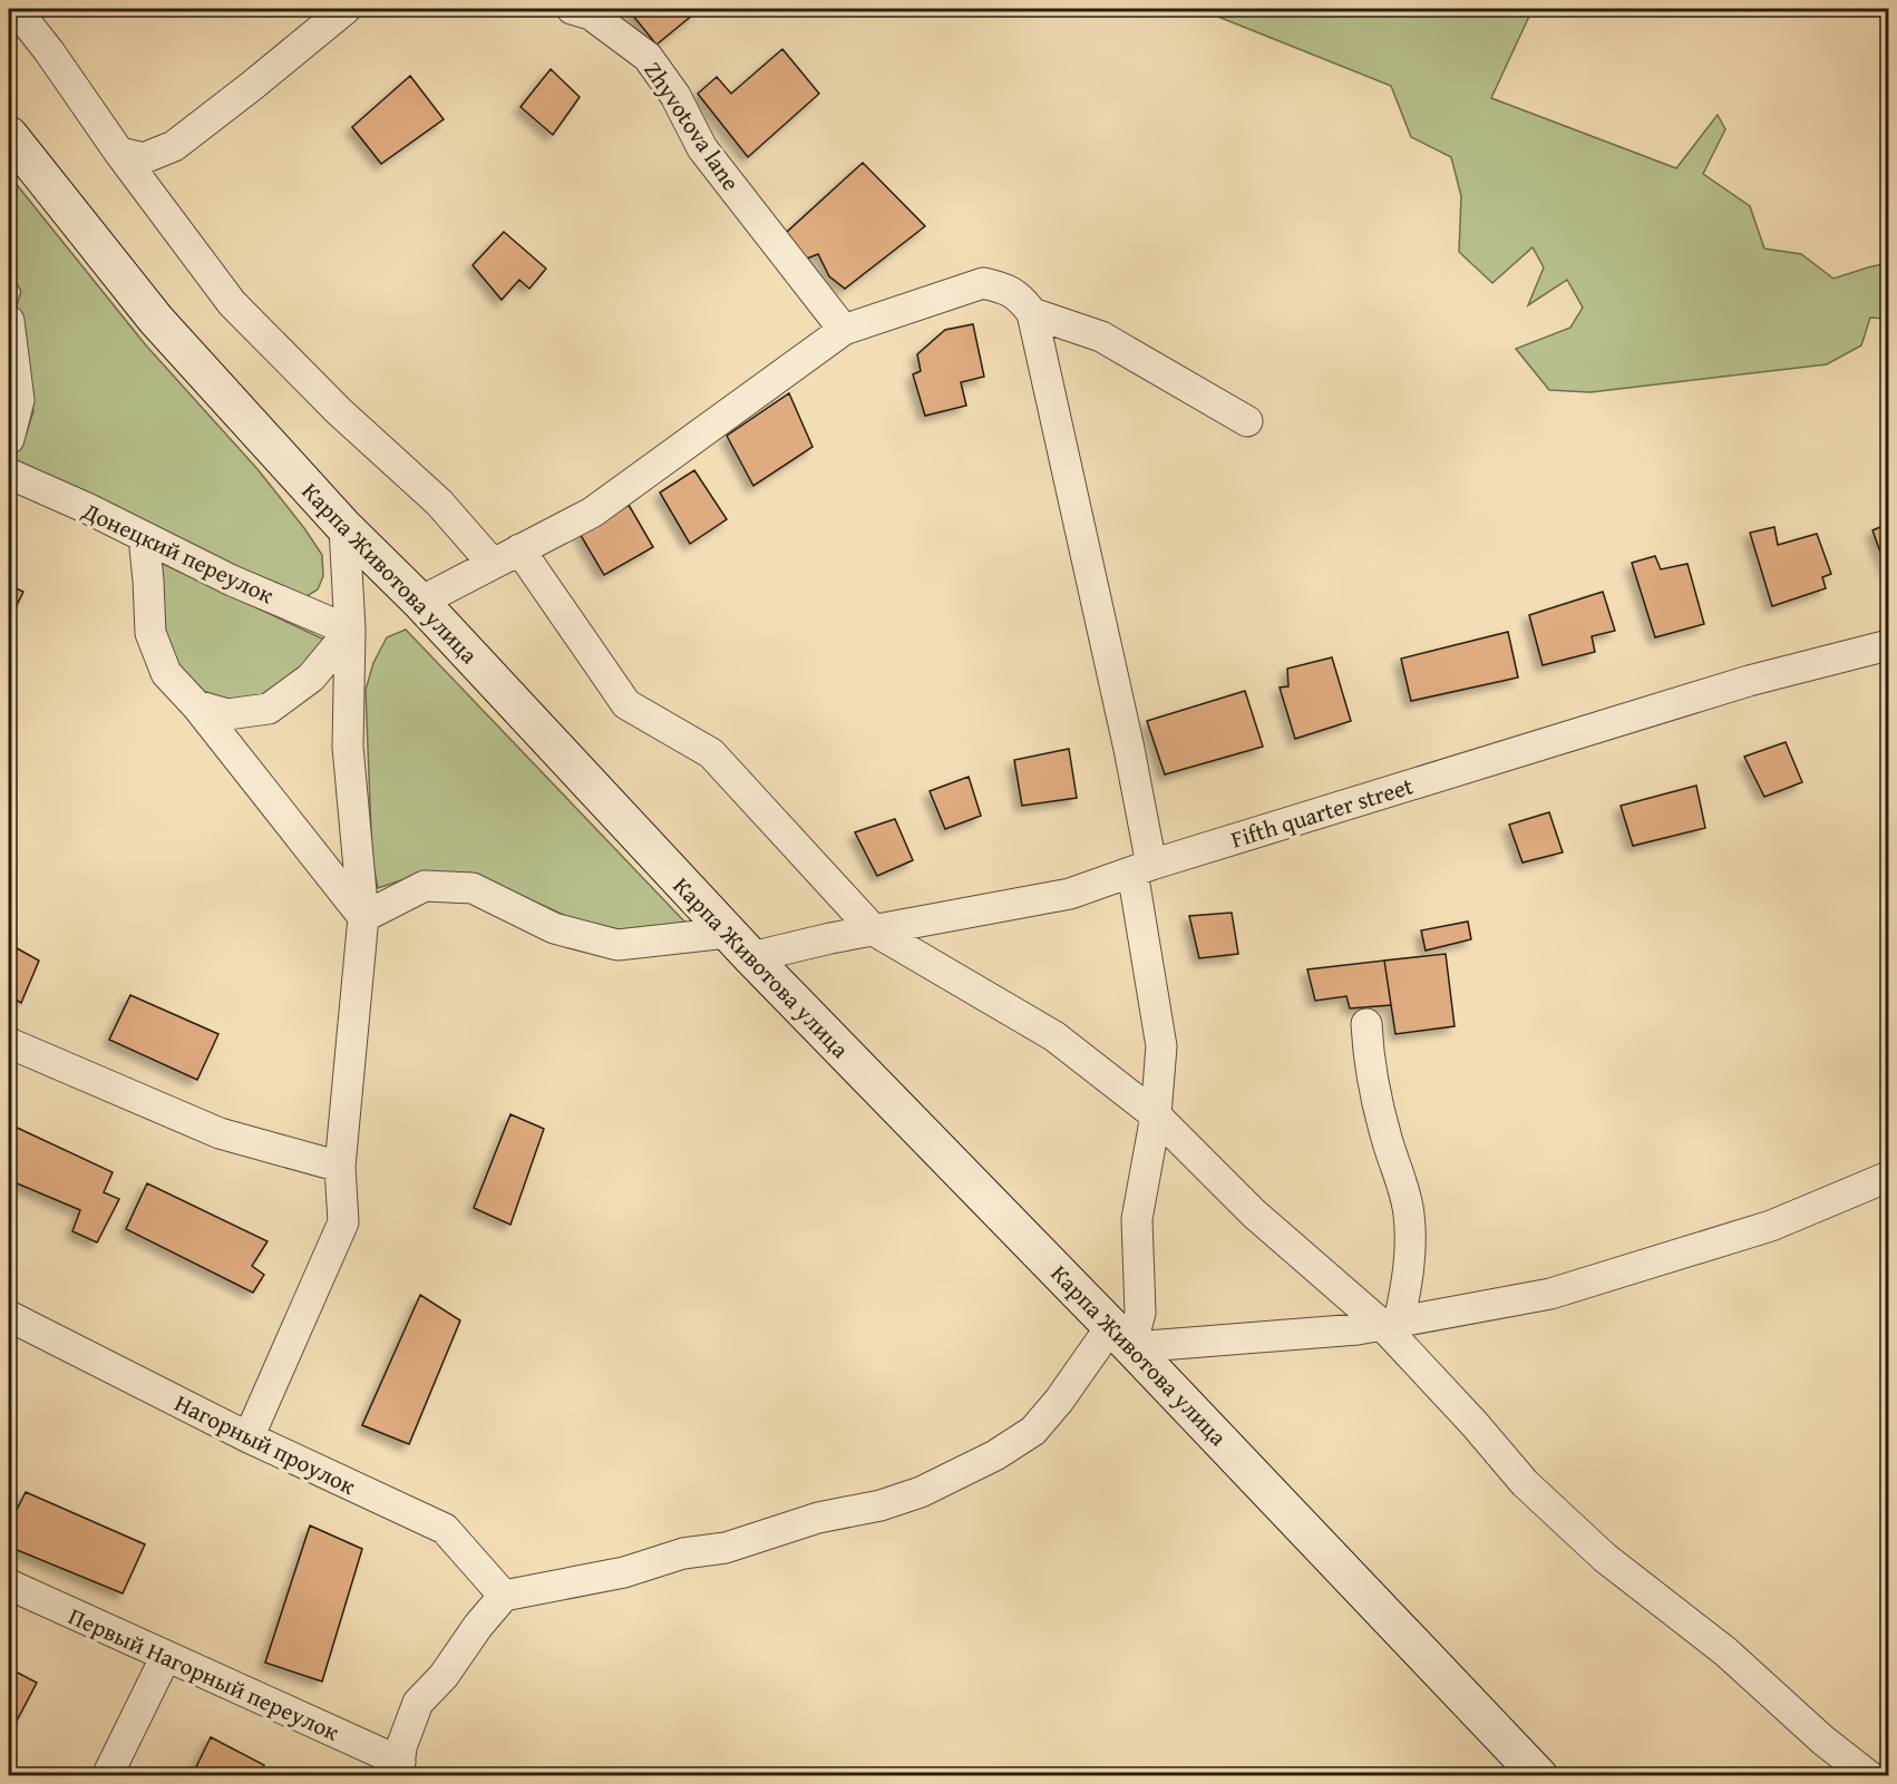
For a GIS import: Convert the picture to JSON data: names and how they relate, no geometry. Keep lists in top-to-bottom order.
{
  "streets": {
    "main road": ["Карпа Животова улица"],
    "street": [
      "Zhyvotova lane",
      "Донецкий переулок",
      "Fifth quarter street",
      "Нагорный проулок",
      "Первый Нагорный переулок"
    ]
  },
  "crossings": [
    ["Карпа Животова улица", "Fifth quarter street"]
  ]
}
